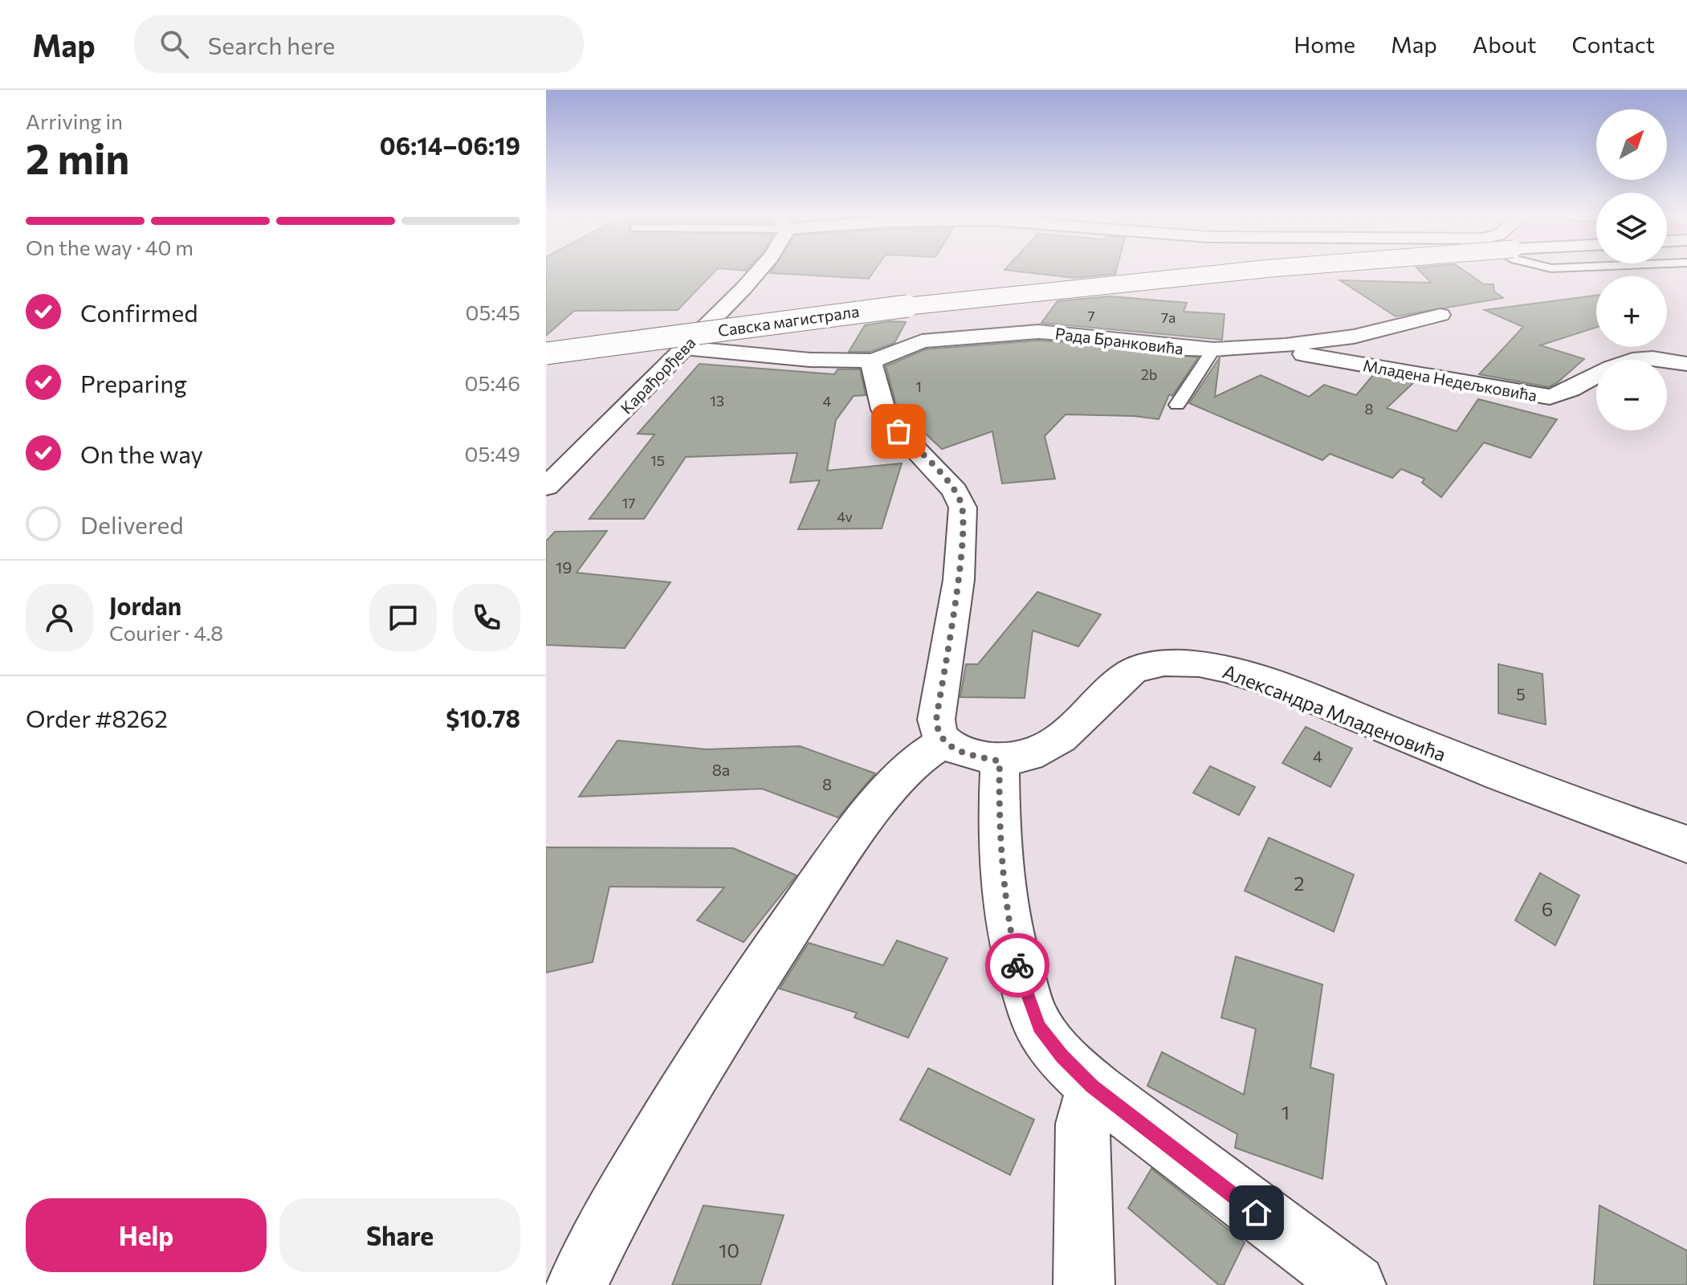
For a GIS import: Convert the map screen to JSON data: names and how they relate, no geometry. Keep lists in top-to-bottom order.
{
  "streets": {
    "street": [
      "Савска магистрала",
      "Рада Бранковића",
      "Карађорђева",
      "Младена Недељковића",
      "Александра Младеновића"
    ]
  },
  "crossings": [
    ["Рада Бранковића", "Карађорђева"],
    ["Рада Бранковића", "Младена Недељковића"]
  ],
  "house_numbers": [
    "7",
    "7a",
    "2b",
    "1",
    "13",
    "4",
    "8",
    "15",
    "17",
    "4v",
    "19",
    "5",
    "4",
    "8a",
    "8",
    "2",
    "6",
    "1",
    "10"
  ],
  "north": "top right",
  "page": {
    "header": "Map",
    "search": "Search here",
    "nav": [
      "Home",
      "Map",
      "About",
      "Contact"
    ],
    "heading": ["2 min", "Arriving in", "06:14–06:19"],
    "panel": [
      "Jordan",
      "Courier · 4.8",
      "Order #8262",
      "$10.78"
    ],
    "map_buttons": ["+", "−"],
    "bar": "On the way · 40 m",
    "list": [
      ["Confirmed", "05:45"],
      ["Preparing", "05:46"],
      ["On the way", "05:49"],
      "Delivered"
    ],
    "buttons": ["Help", "Share"]
  }
}
